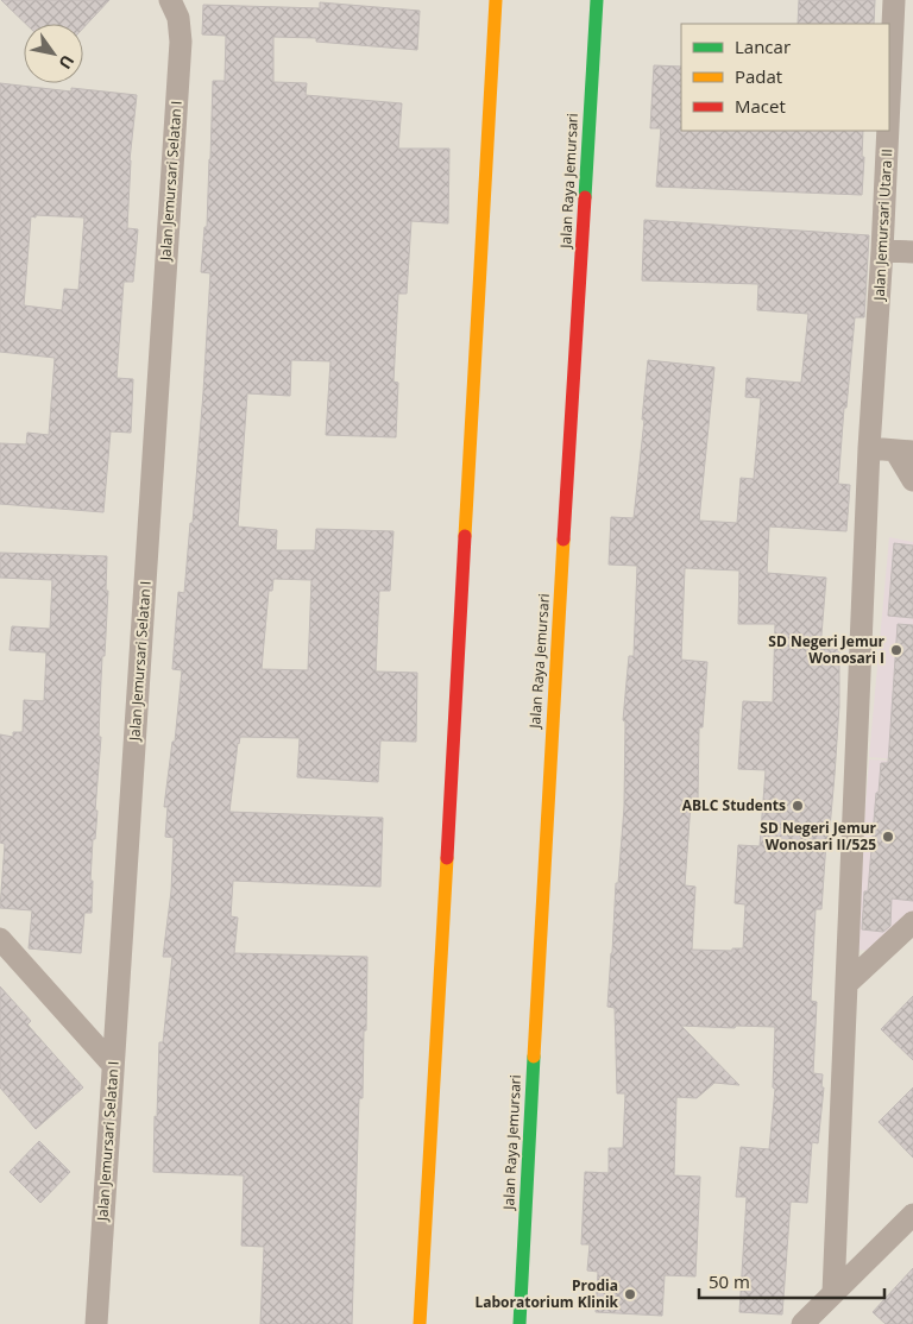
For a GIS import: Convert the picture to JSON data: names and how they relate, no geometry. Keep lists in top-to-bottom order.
{
  "streets": {
    "main road": ["Jalan Raya Jemursari"],
    "street": ["Jalan Jemursari Selatan I", "Jalan Jemursari Utara II"]
  },
  "places": [
    "SD Negeri Jemur Wonosari I",
    "ABLC Students",
    "SD Negeri Jemur Wonosari II/525",
    "Prodia Laboratorium Klinik"
  ],
  "legend": ["Lancar", "Padat", "Macet"],
  "scale_bar": "50 m",
  "north": "bottom right"
}
